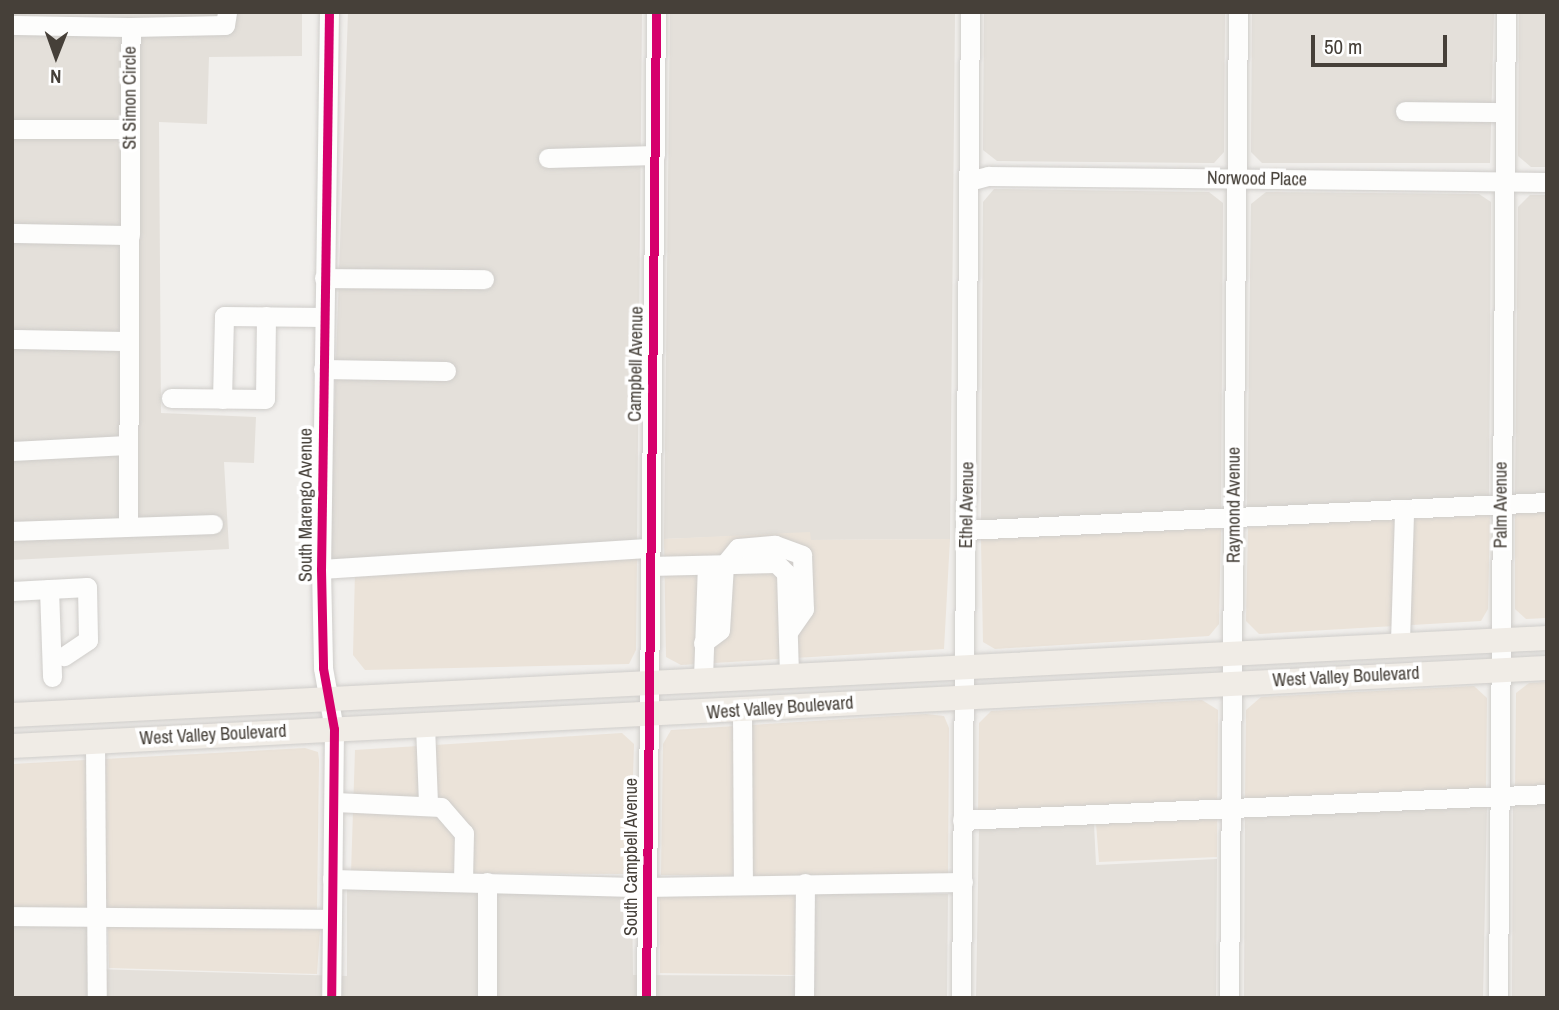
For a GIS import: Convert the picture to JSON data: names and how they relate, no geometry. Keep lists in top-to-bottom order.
{
  "streets": {
    "main road": ["West Valley Boulevard"],
    "street": [
      "St Simon Circle",
      "Norwood Place",
      "Campbell Avenue",
      "South Marengo Avenue",
      "Ethel Avenue",
      "Raymond Avenue",
      "Palm Avenue",
      "South Campbell Avenue"
    ]
  },
  "crossings": [
    ["Norwood Place", "Ethel Avenue"],
    ["Norwood Place", "Raymond Avenue"],
    ["Norwood Place", "Palm Avenue"],
    ["Campbell Avenue", "West Valley Boulevard"],
    ["Campbell Avenue", "South Campbell Avenue"],
    ["South Marengo Avenue", "West Valley Boulevard"],
    ["Ethel Avenue", "West Valley Boulevard"],
    ["Raymond Avenue", "West Valley Boulevard"],
    ["Palm Avenue", "West Valley Boulevard"],
    ["West Valley Boulevard", "South Campbell Avenue"]
  ],
  "scale_bar": "50 m",
  "north": "bottom"
}
